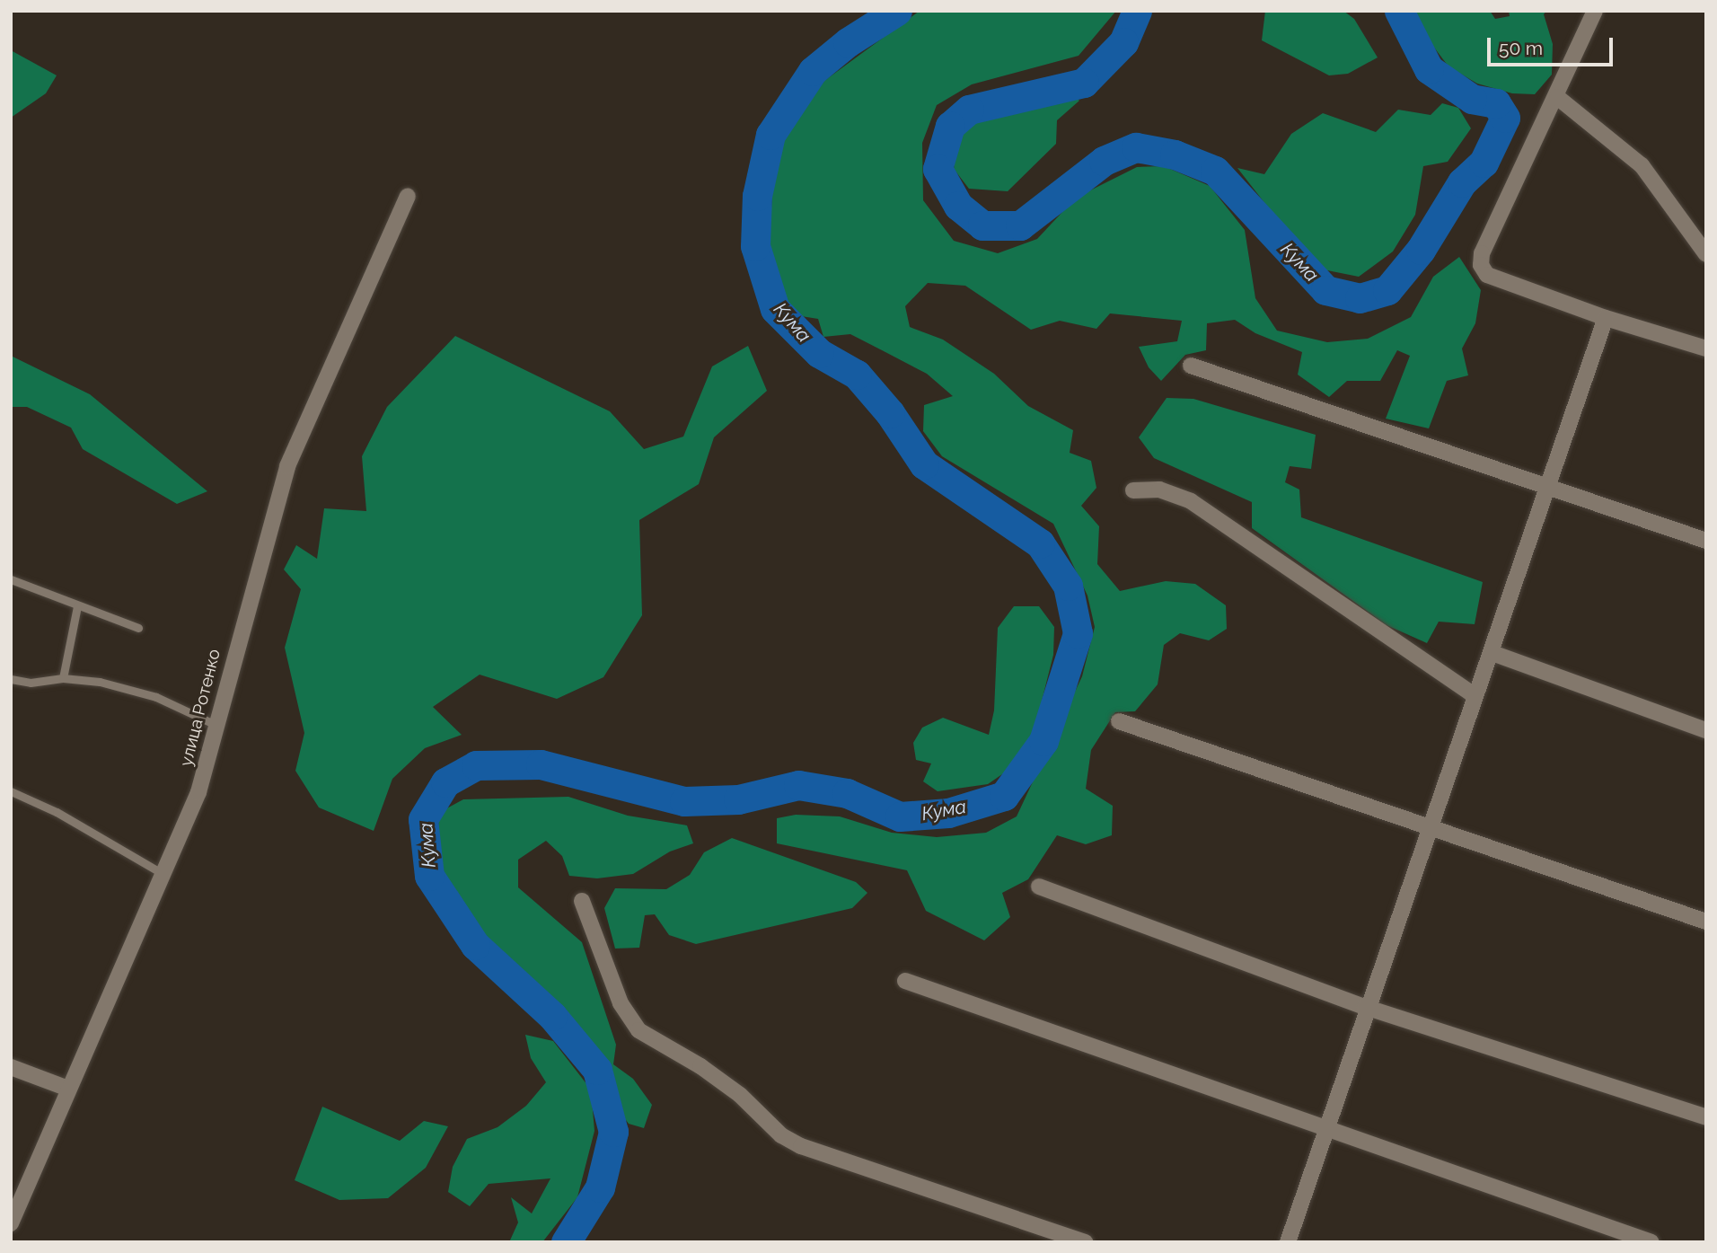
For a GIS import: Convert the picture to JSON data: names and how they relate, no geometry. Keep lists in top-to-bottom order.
{
  "streets": {
    "street": ["улица Ротенко"]
  },
  "water": ["Кума"],
  "scale_bar": "50 m"
}
